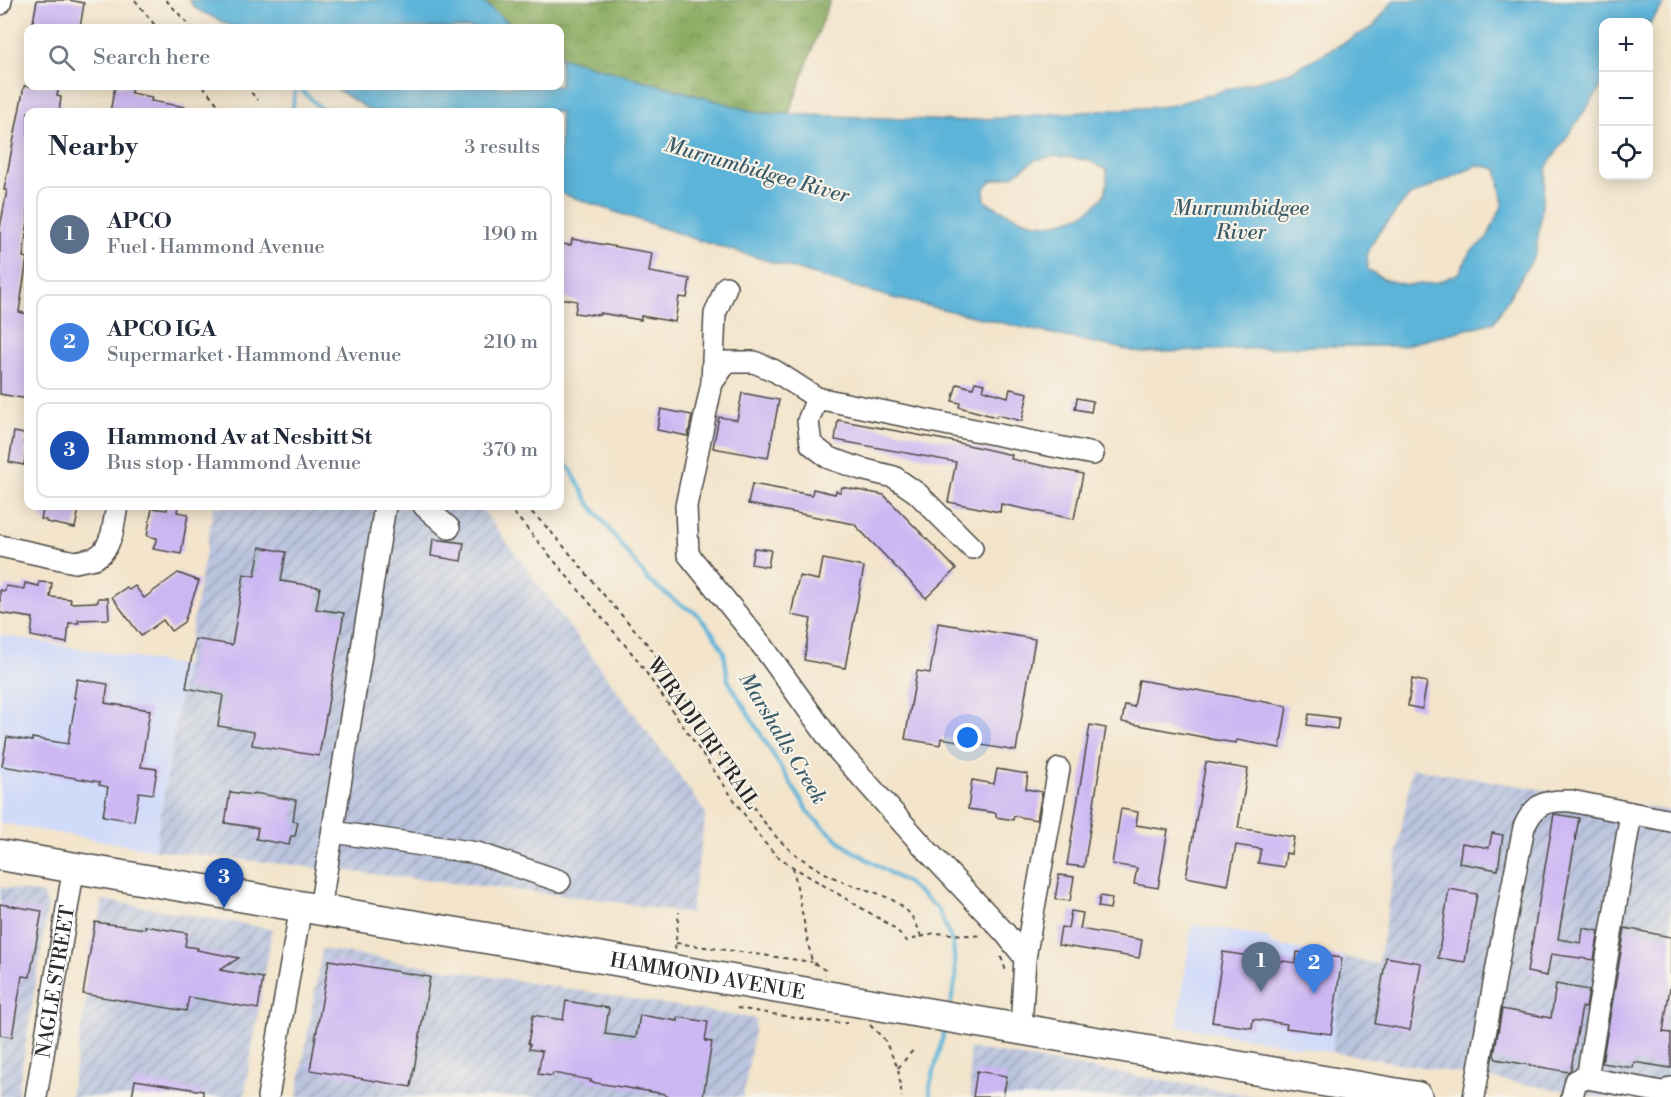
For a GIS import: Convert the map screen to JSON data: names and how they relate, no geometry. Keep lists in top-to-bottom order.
{
  "streets": {
    "highway": ["HAMMOND AVENUE"],
    "street": ["NAGLE STREET"],
    "path": ["WIRADJURI TRAIL"]
  },
  "crossings": [
    ["HAMMOND AVENUE", "NAGLE STREET"]
  ],
  "water": ["Murrumbidgee River", "Marshalls Creek"],
  "page": {
    "map_buttons": ["+", "−"],
    "search": "Search here",
    "heading": ["Nearby", "3 results"],
    "list": [
      {
        "mark": "1",
        "name": "APCO",
        "note": "Fuel · Hammond Avenue",
        "value": "190 m"
      },
      {
        "mark": "2",
        "name": "APCO IGA",
        "note": "Supermarket · Hammond Avenue",
        "value": "210 m"
      },
      {
        "mark": "3",
        "name": "Hammond Av at Nesbitt St",
        "note": "Bus stop · Hammond Avenue",
        "value": "370 m"
      }
    ],
    "pins": ["3", "1", "2"]
  }
}
